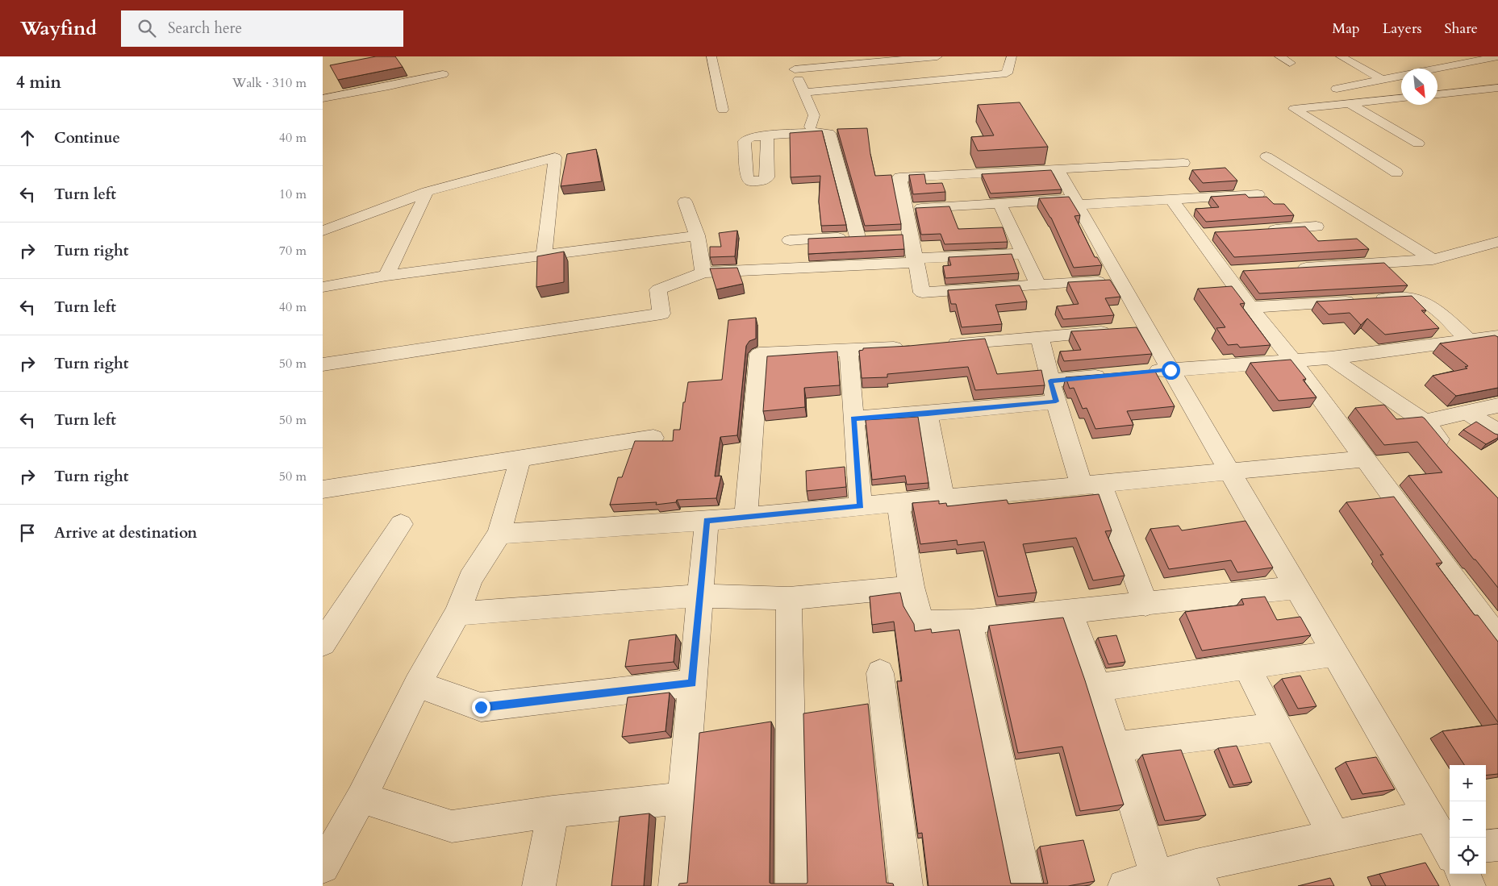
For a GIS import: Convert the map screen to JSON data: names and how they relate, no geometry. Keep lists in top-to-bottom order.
{
  "north": "bottom right",
  "page": {
    "header": "Wayfind",
    "search": "Search here",
    "nav": ["Map", "Layers", "Share"],
    "heading": ["4 min", "Walk · 310 m"],
    "list": [
      ["Continue", "40 m"],
      ["Turn left", "10 m"],
      ["Turn right", "70 m"],
      ["Turn left", "40 m"],
      ["Turn right", "50 m"],
      ["Turn left", "50 m"],
      ["Turn right", "50 m"],
      "Arrive at destination"
    ],
    "map_buttons": ["+", "−"]
  }
}
